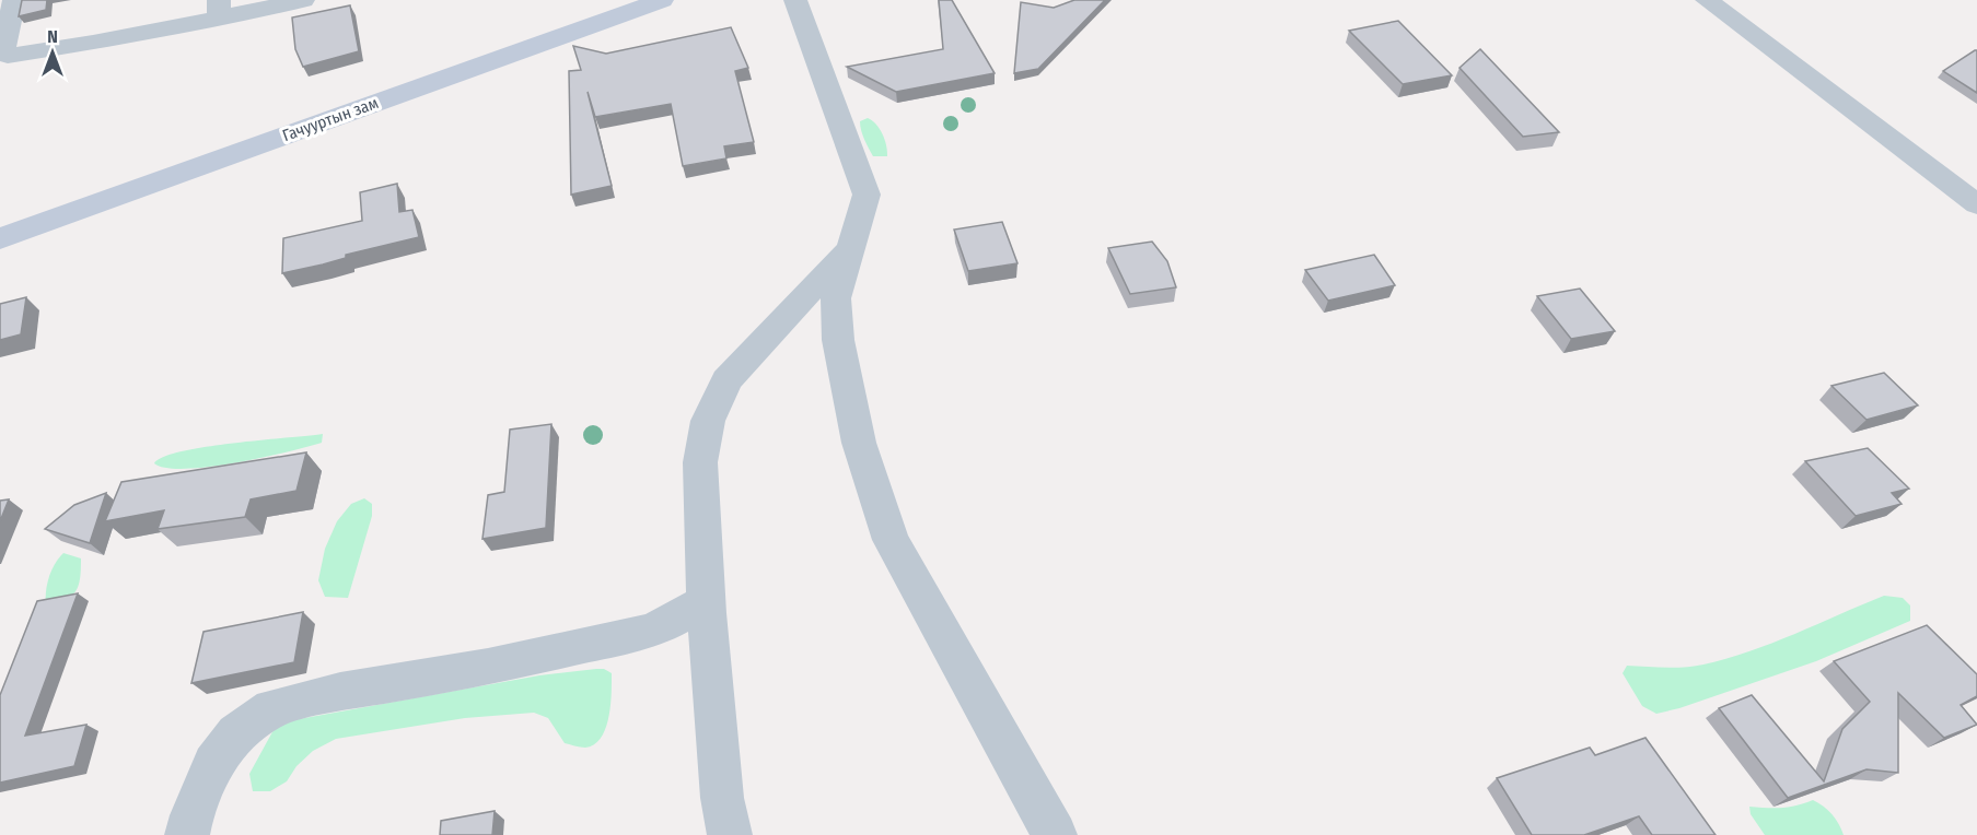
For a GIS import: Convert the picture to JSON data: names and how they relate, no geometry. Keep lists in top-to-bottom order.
{
  "streets": {
    "main road": ["Гачууртын зам"]
  },
  "north": "top"
}
